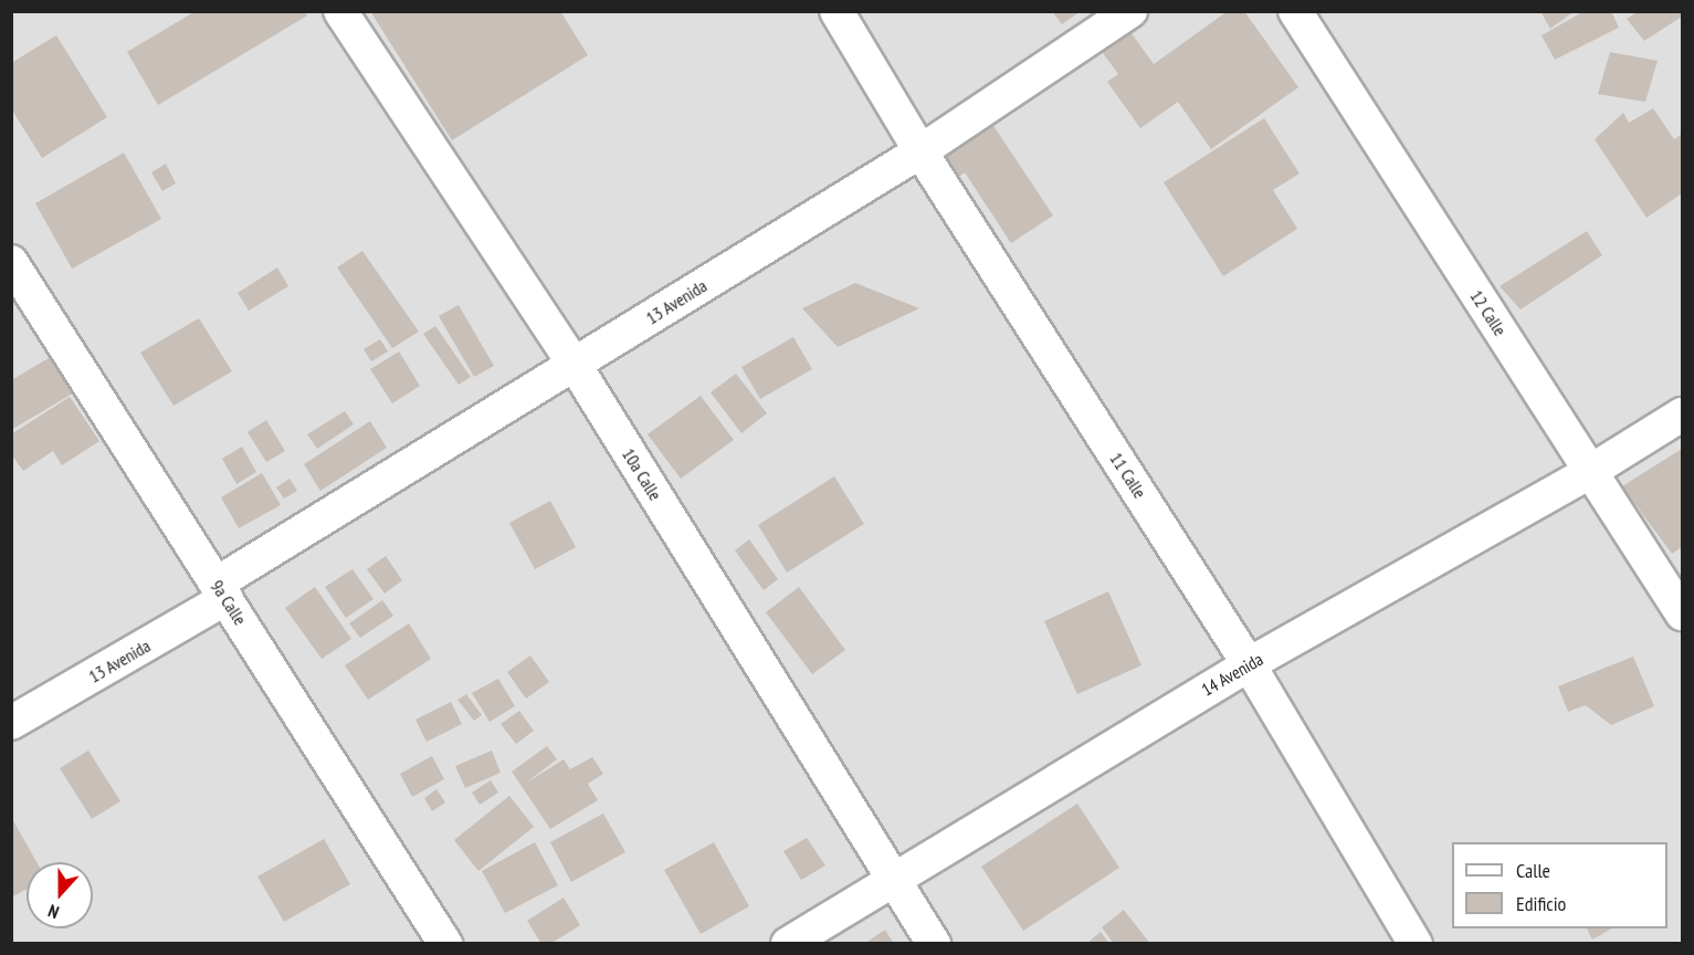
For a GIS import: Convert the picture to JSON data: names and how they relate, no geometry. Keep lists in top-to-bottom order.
{
  "streets": {
    "street": [
      "13 Avenida",
      "12 Calle",
      "10a Calle",
      "11 Calle",
      "9a Calle",
      "14 Avenida"
    ]
  },
  "crossings": [
    ["13 Avenida", "10a Calle"],
    ["13 Avenida", "11 Calle"],
    ["13 Avenida", "9a Calle"],
    ["12 Calle", "14 Avenida"],
    ["10a Calle", "14 Avenida"],
    ["11 Calle", "14 Avenida"]
  ],
  "legend": ["Calle", "Edificio"],
  "north": "bottom"
}
